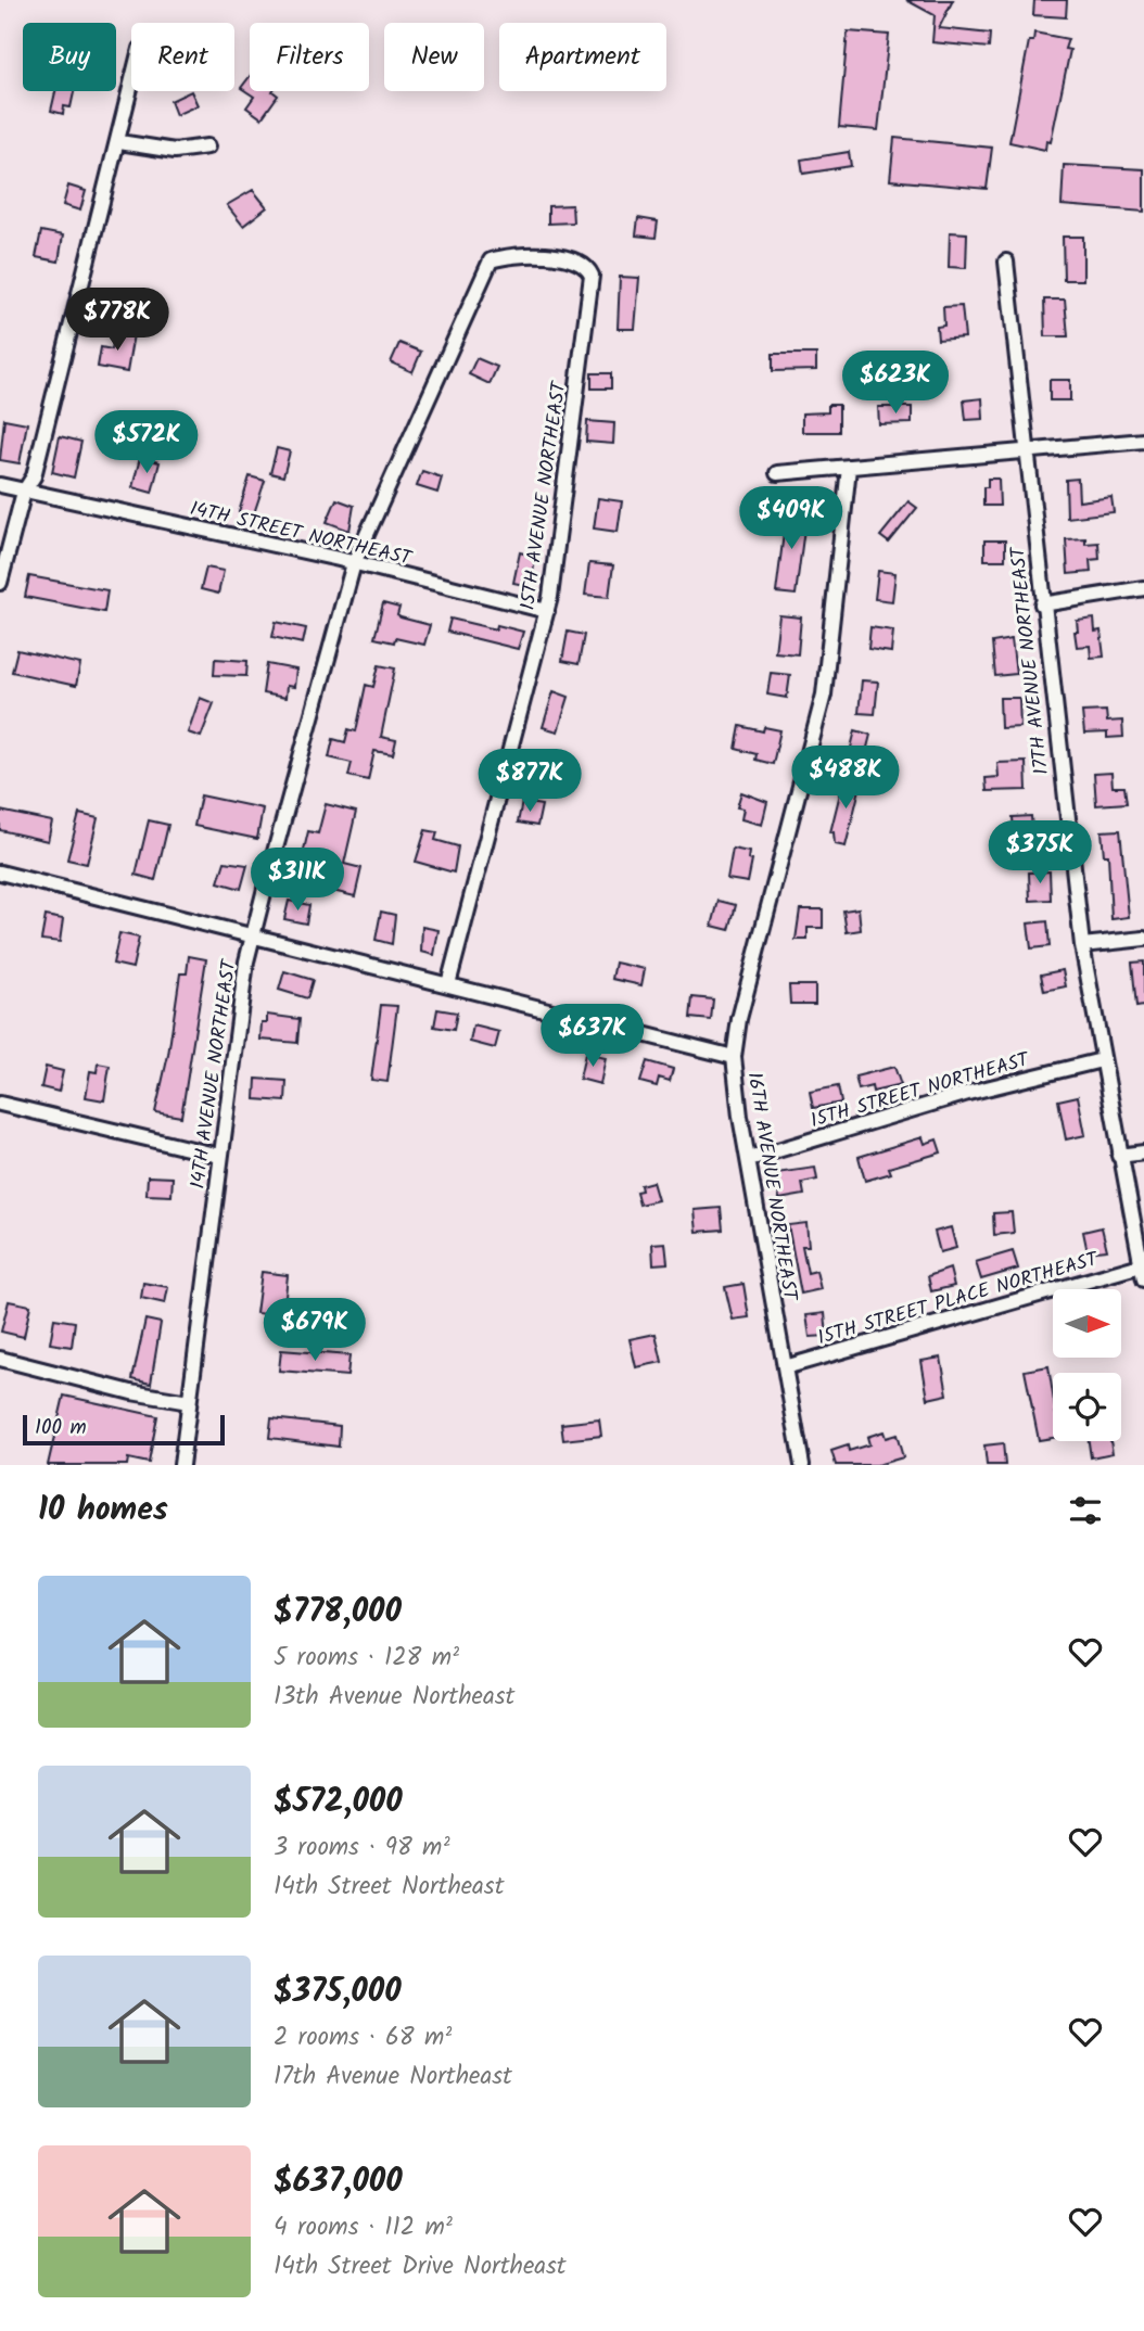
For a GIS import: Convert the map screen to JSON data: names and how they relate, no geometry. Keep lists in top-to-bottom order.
{
  "streets": {
    "street": [
      "15TH AVENUE NORTHEAST",
      "14TH STREET NORTHEAST",
      "17TH AVENUE NORTHEAST",
      "14TH AVENUE NORTHEAST",
      "15TH STREET NORTHEAST",
      "16TH AVENUE NORTHEAST",
      "15TH STREET PLACE NORTHEAST"
    ]
  },
  "crossings": [
    ["15TH AVENUE NORTHEAST", "14TH STREET NORTHEAST"],
    ["15TH AVENUE NORTHEAST", "14TH AVENUE NORTHEAST"],
    ["14TH STREET NORTHEAST", "14TH AVENUE NORTHEAST"],
    ["17TH AVENUE NORTHEAST", "15TH STREET NORTHEAST"],
    ["17TH AVENUE NORTHEAST", "15TH STREET PLACE NORTHEAST"],
    ["15TH STREET NORTHEAST", "16TH AVENUE NORTHEAST"],
    ["16TH AVENUE NORTHEAST", "15TH STREET PLACE NORTHEAST"]
  ],
  "scale_bar": "100 m",
  "north": "right",
  "page": {
    "chip": [
      "Buy",
      "Rent",
      "Filters",
      "New",
      "Apartment"
    ],
    "price": [
      "$778K",
      "$623K",
      "$572K",
      "$409K",
      "$488K",
      "$877K",
      "$375K",
      "$311K",
      "$637K",
      "$679K"
    ],
    "scale": "100 m",
    "heading": "10 homes",
    "list": [
      {
        "name": "$778,000",
        "note": "5 rooms · 128 m² · 13th Avenue Northeast"
      },
      {
        "name": "$572,000",
        "note": "3 rooms · 98 m² · 14th Street Northeast"
      },
      {
        "name": "$375,000",
        "note": "2 rooms · 68 m² · 17th Avenue Northeast"
      },
      {
        "name": "$637,000",
        "note": "4 rooms · 112 m² · 14th Street Drive Northeast"
      }
    ]
  }
}
